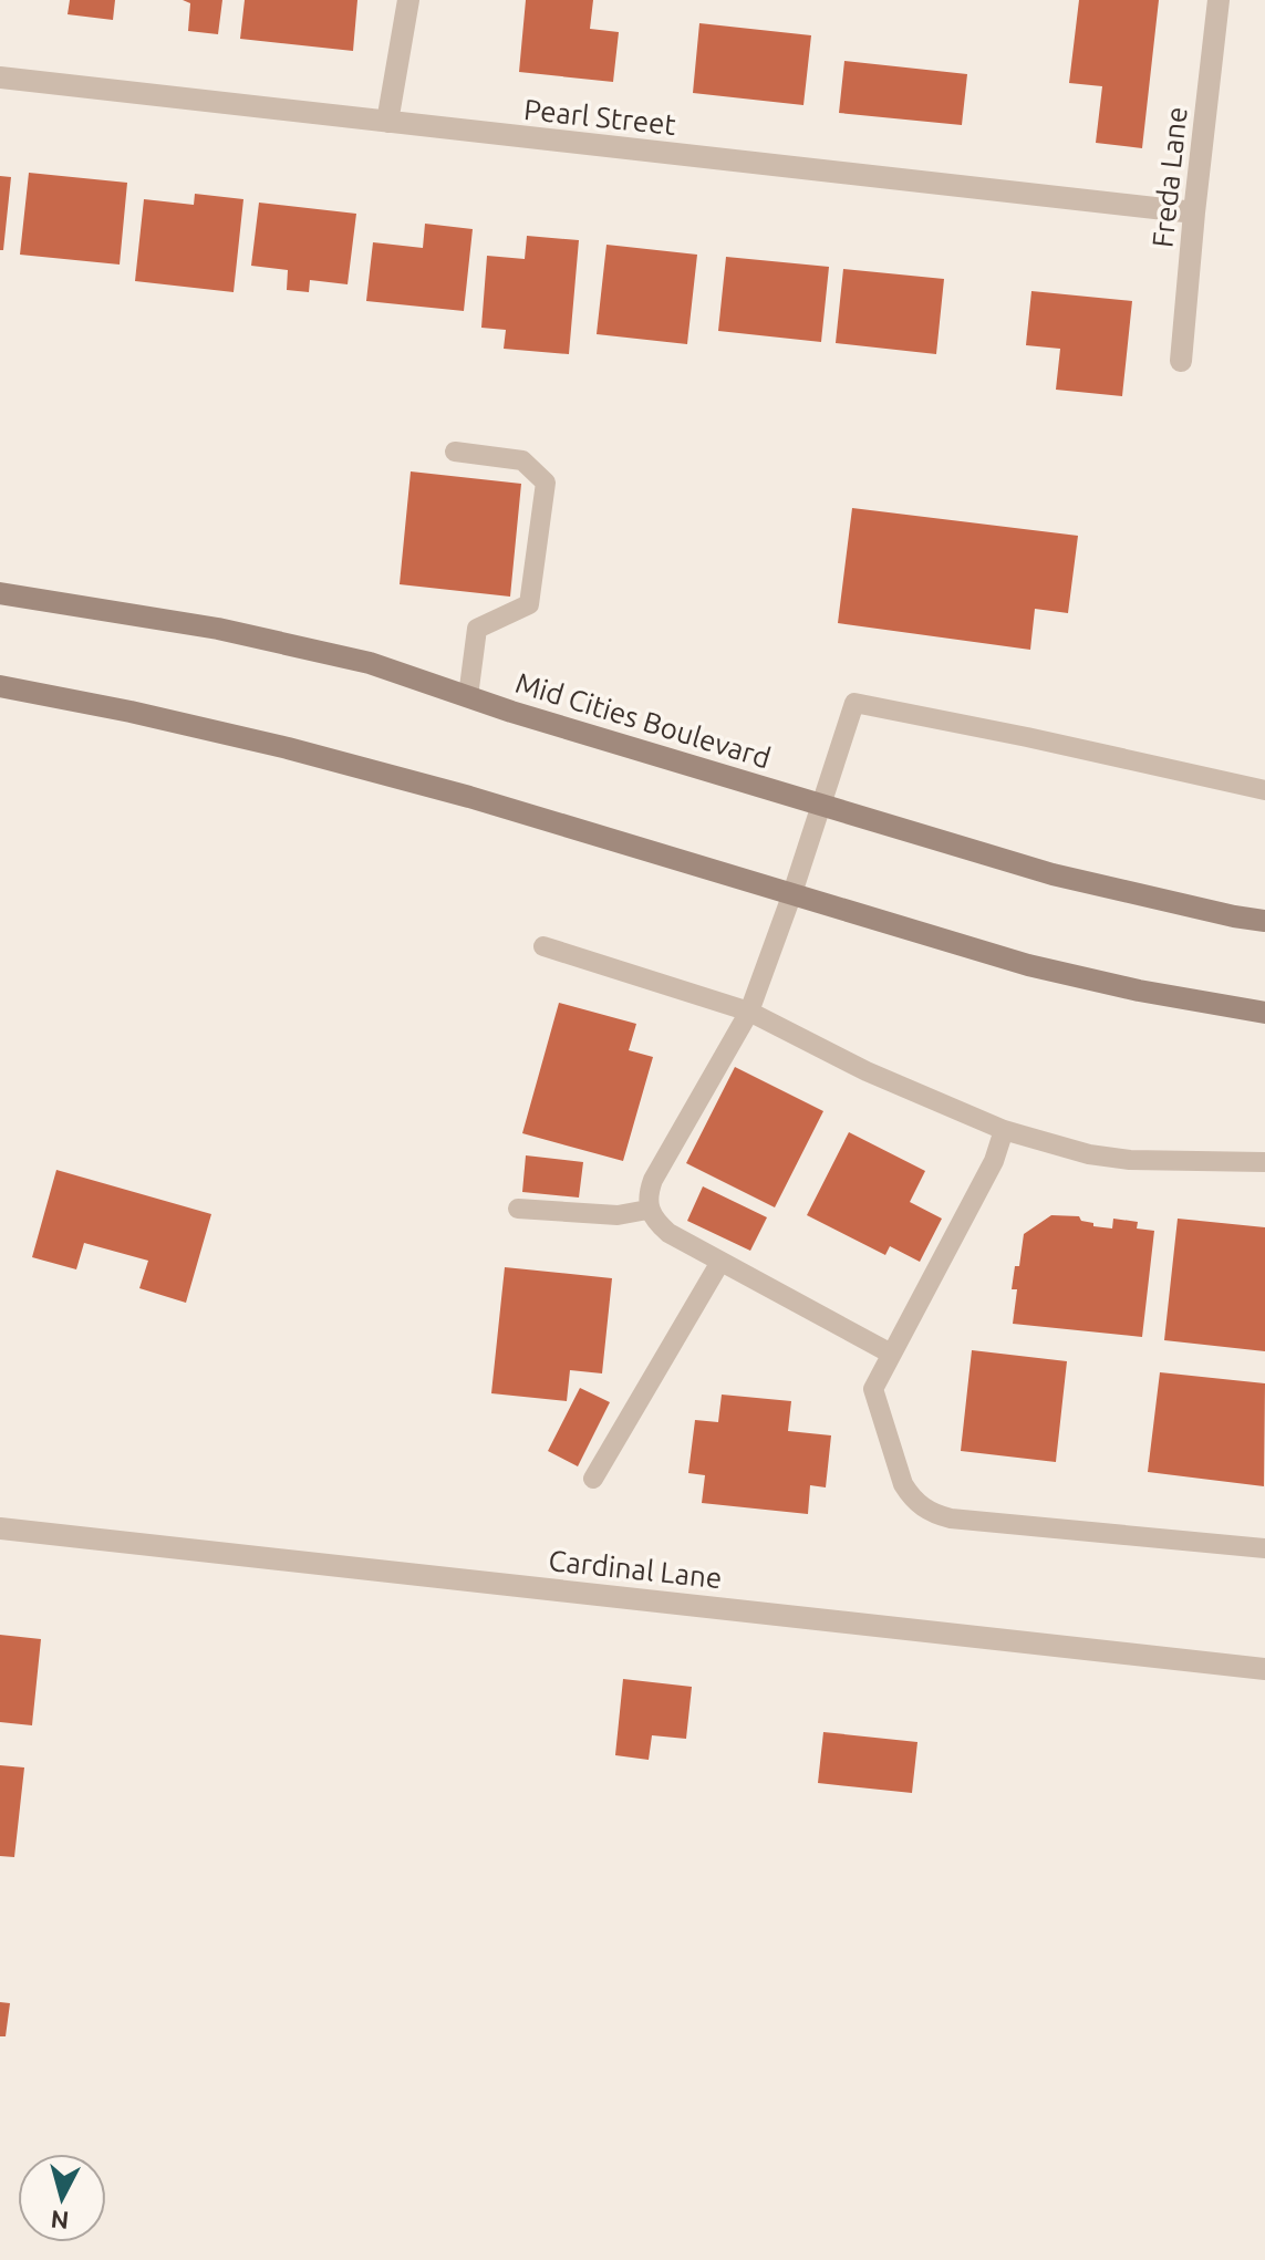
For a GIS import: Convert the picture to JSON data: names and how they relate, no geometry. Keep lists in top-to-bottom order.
{
  "streets": {
    "main road": ["Mid Cities Boulevard"],
    "street": ["Pearl Street", "Freda Lane", "Cardinal Lane"]
  },
  "crossings": [
    ["Pearl Street", "Freda Lane"]
  ],
  "north": "bottom"
}
